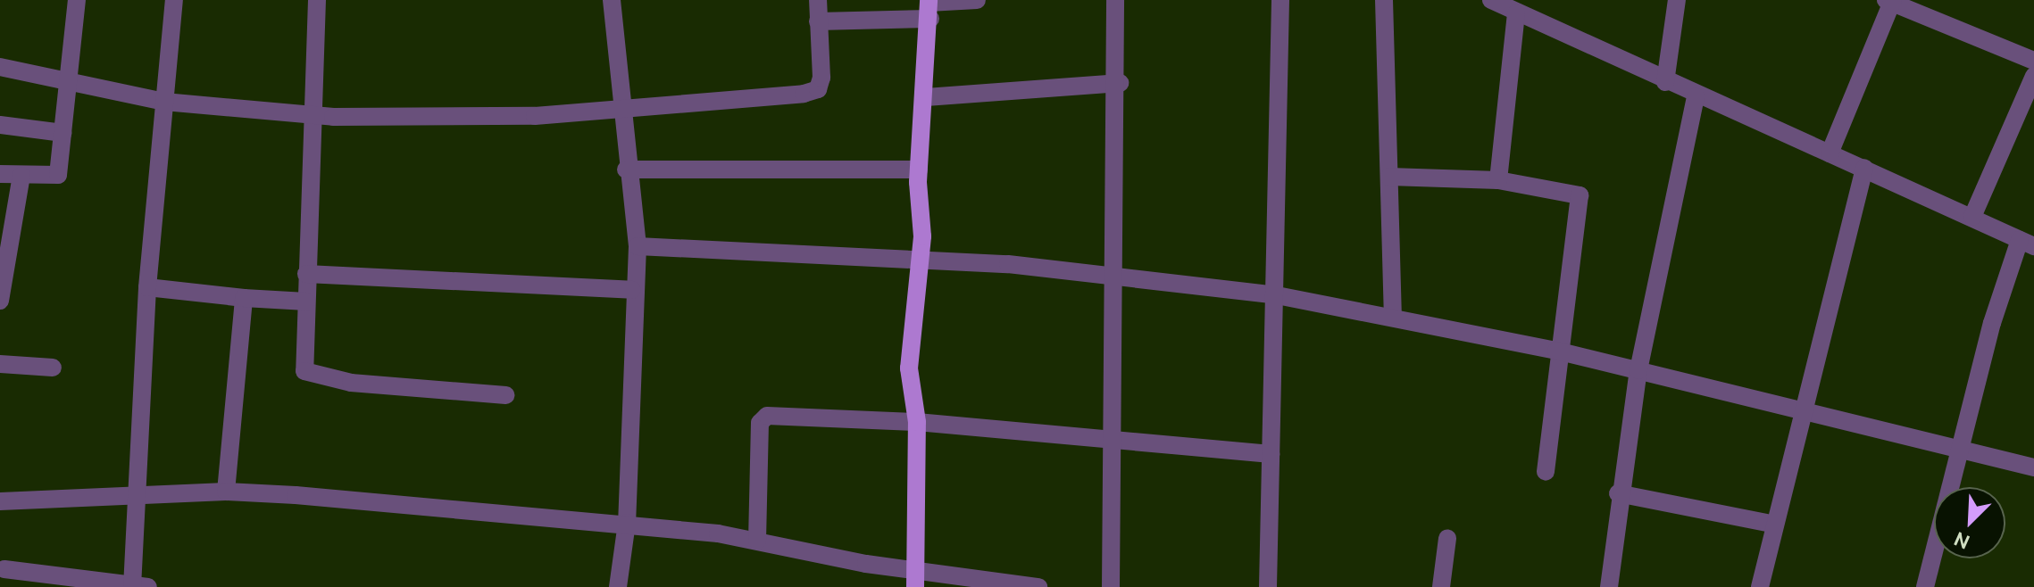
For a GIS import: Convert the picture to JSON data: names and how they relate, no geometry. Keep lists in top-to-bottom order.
{
  "north": "bottom left"
}
